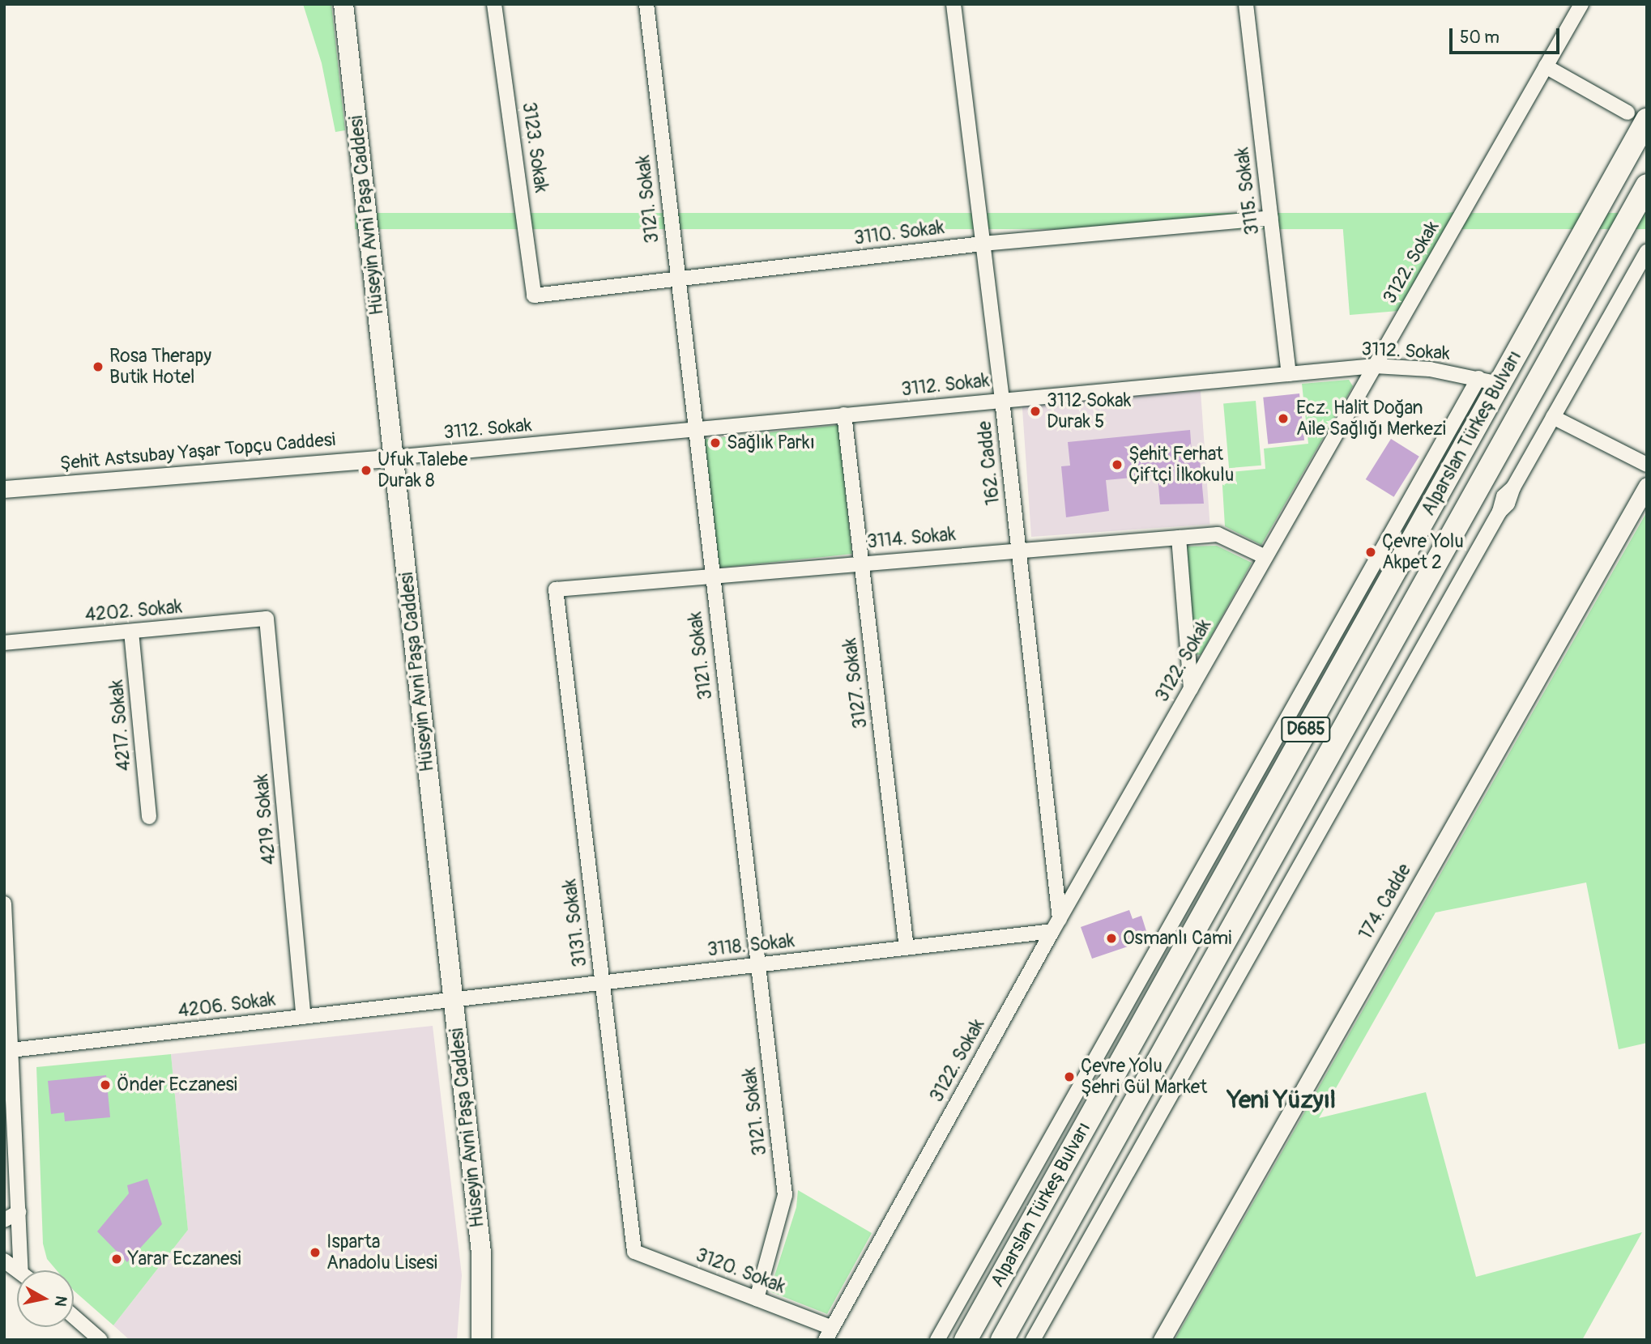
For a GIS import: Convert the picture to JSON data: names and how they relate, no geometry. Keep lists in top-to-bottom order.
{
  "streets": {
    "highway": ["Alparslan Türkeş Bulvarı", "D685"],
    "main road": ["Hüseyin Avni Paşa Caddesi"],
    "street": [
      "3123. Sokak",
      "3115. Sokak",
      "3121. Sokak",
      "3110. Sokak",
      "3122. Sokak",
      "3112. Sokak",
      "Şehit Astsubay Yaşar Topçu Caddesi",
      "162. Cadde",
      "3114. Sokak",
      "4202. Sokak",
      "3127. Sokak",
      "4217. Sokak",
      "4219. Sokak",
      "174. Cadde",
      "3131. Sokak",
      "3118. Sokak",
      "4206. Sokak",
      "3120. Sokak"
    ]
  },
  "crossings": [
    ["3123. Sokak", "3110. Sokak"],
    ["3115. Sokak", "3110. Sokak"],
    ["3115. Sokak", "3112. Sokak"],
    ["3121. Sokak", "3110. Sokak"],
    ["3121. Sokak", "3112. Sokak"],
    ["3121. Sokak", "3114. Sokak"],
    ["3121. Sokak", "3118. Sokak"],
    ["3121. Sokak", "3120. Sokak"],
    ["Hüseyin Avni Paşa Caddesi", "3112. Sokak"],
    ["Hüseyin Avni Paşa Caddesi", "Şehit Astsubay Yaşar Topçu Caddesi"],
    ["Hüseyin Avni Paşa Caddesi", "3118. Sokak"],
    ["Hüseyin Avni Paşa Caddesi", "4206. Sokak"],
    ["3110. Sokak", "162. Cadde"],
    ["3122. Sokak", "3112. Sokak"],
    ["3122. Sokak", "162. Cadde"],
    ["3122. Sokak", "3114. Sokak"],
    ["3122. Sokak", "3118. Sokak"],
    ["3122. Sokak", "3120. Sokak"],
    ["3112. Sokak", "Alparslan Türkeş Bulvarı"],
    ["3112. Sokak", "Şehit Astsubay Yaşar Topçu Caddesi"],
    ["3112. Sokak", "162. Cadde"],
    ["3112. Sokak", "3127. Sokak"],
    ["162. Cadde", "3114. Sokak"],
    ["162. Cadde", "3118. Sokak"],
    ["3114. Sokak", "3127. Sokak"],
    ["3114. Sokak", "3131. Sokak"],
    ["4202. Sokak", "4217. Sokak"],
    ["4202. Sokak", "4219. Sokak"],
    ["3127. Sokak", "3118. Sokak"],
    ["4219. Sokak", "4206. Sokak"],
    ["3131. Sokak", "3118. Sokak"],
    ["3131. Sokak", "3120. Sokak"],
    ["3118. Sokak", "4206. Sokak"]
  ],
  "districts": ["Yeni Yüzyıl"],
  "places": [
    "Rosa Therapy Butik Hotel",
    "3112 Sokak Durak 5",
    "Ecz. Halit Doğan Aile Sağlığı Merkezi",
    "Sağlık Parkı",
    "Şehit Ferhat Çiftçi İlkokulu",
    "Ufuk Talebe Durak 8",
    "Çevre Yolu Akpet 2",
    "Osmanlı Cami",
    "Çevre Yolu Şehri Gül Market",
    "Önder Eczanesi",
    "Isparta Anadolu Lisesi",
    "Yarar Eczanesi"
  ],
  "scale_bar": "50 m",
  "north": "right"
}
